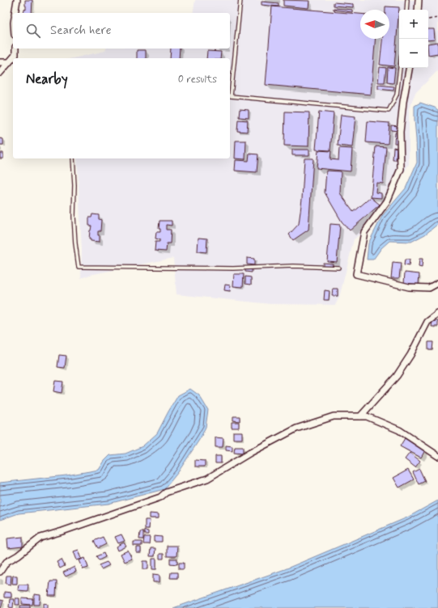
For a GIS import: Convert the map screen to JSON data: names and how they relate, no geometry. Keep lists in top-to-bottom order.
{
  "north": "left",
  "page": {
    "map_buttons": ["+", "−"],
    "search": "Search here",
    "heading": ["Nearby", "0 results"]
  }
}
